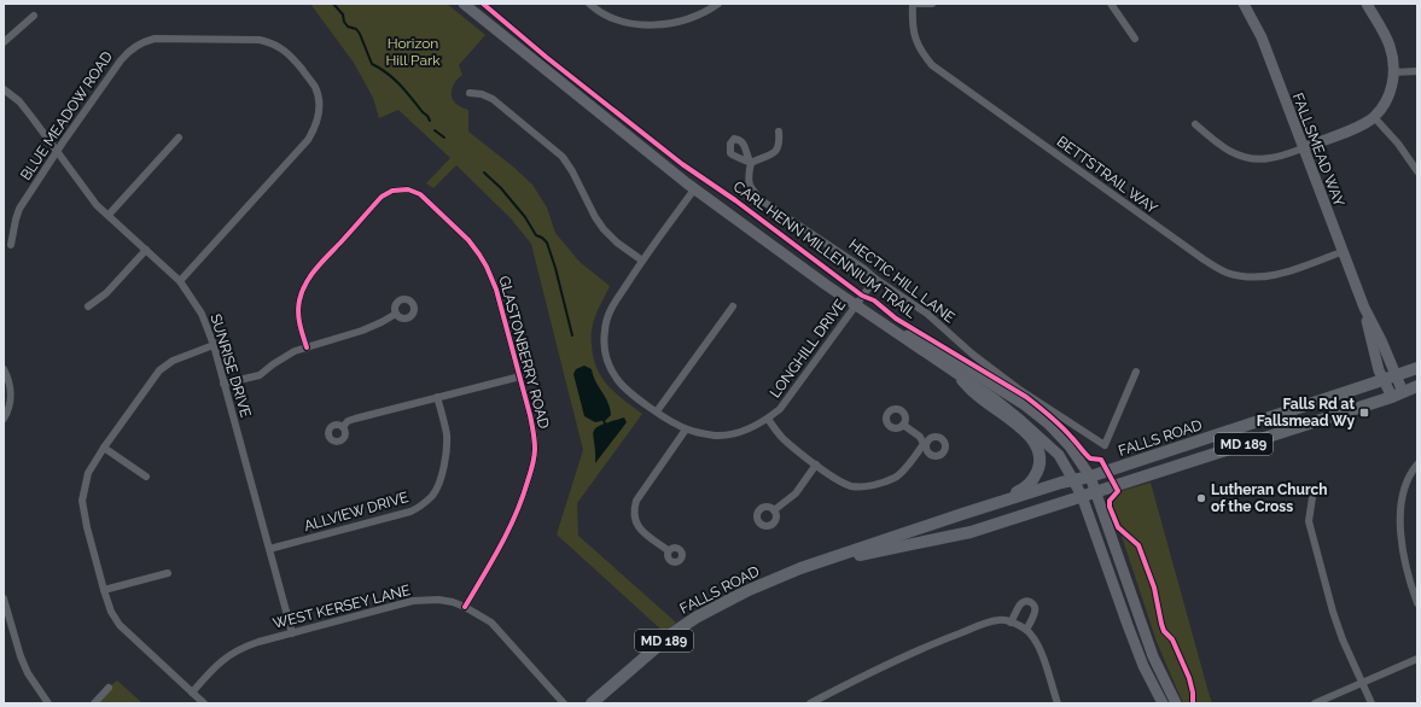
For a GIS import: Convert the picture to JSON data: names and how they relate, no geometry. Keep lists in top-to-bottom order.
{
  "streets": {
    "main road": ["FALLSMEAD WAY", "FALLS ROAD", "MD 189"],
    "street": [
      "BLUE MEADOW ROAD",
      "BETTSTRAIL WAY",
      "HECTIC HILL LANE",
      "LONGHILL DRIVE",
      "GLASTONBERRY ROAD",
      "SUNRISE DRIVE",
      "ALLVIEW DRIVE",
      "WEST KERSEY LANE"
    ],
    "cycle path": ["CARL HENN MILLENNIUM TRAIL"]
  },
  "crossings": [
    ["BLUE MEADOW ROAD", "SUNRISE DRIVE"],
    ["FALLSMEAD WAY", "BETTSTRAIL WAY"],
    ["FALLSMEAD WAY", "FALLS ROAD"],
    ["HECTIC HILL LANE", "LONGHILL DRIVE"],
    ["GLASTONBERRY ROAD", "WEST KERSEY LANE"],
    ["SUNRISE DRIVE", "ALLVIEW DRIVE"],
    ["SUNRISE DRIVE", "WEST KERSEY LANE"]
  ],
  "parks": ["Horizon Hill Park"],
  "places": {
    "transit": ["Falls Rd at Fallsmead Wy"],
    "other": ["Lutheran Church of the Cross"]
  }
}
